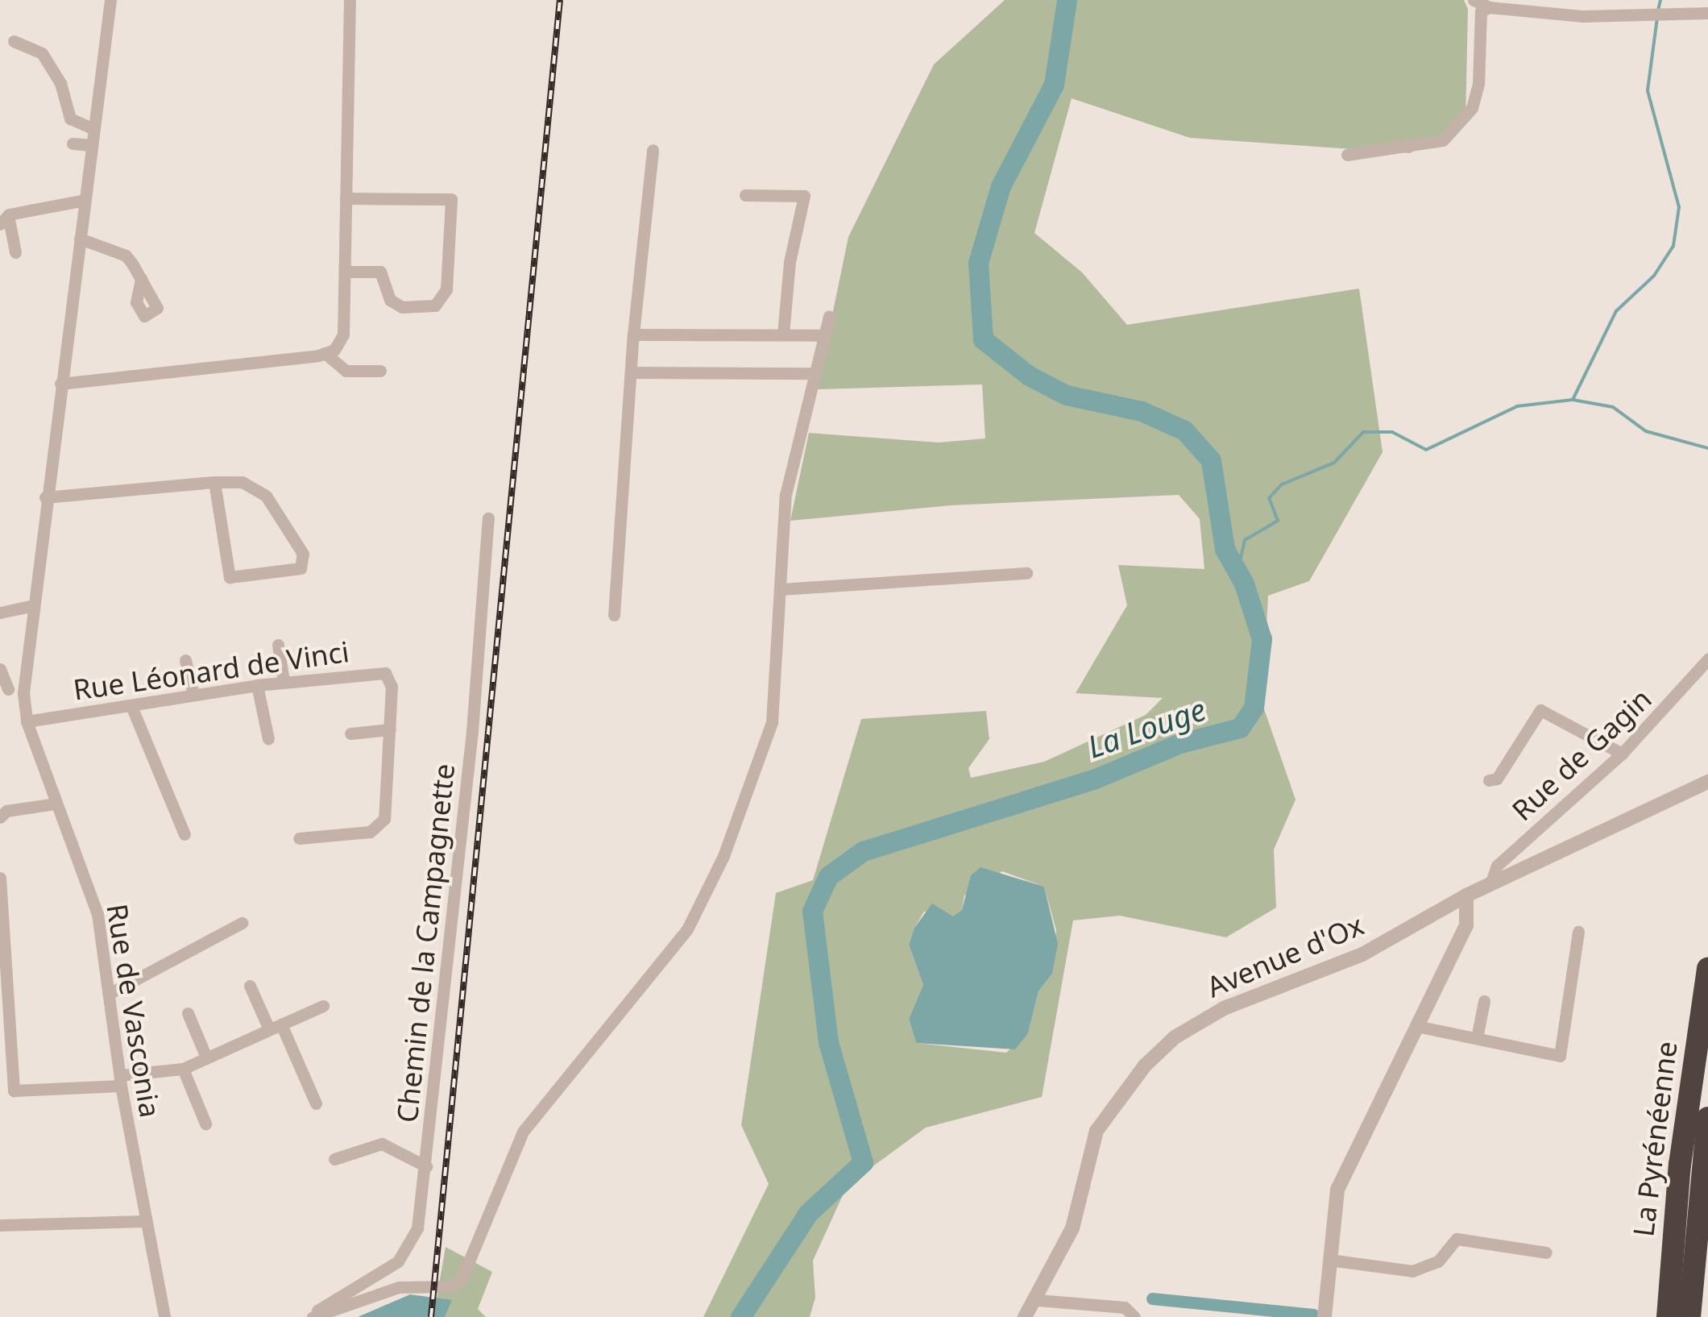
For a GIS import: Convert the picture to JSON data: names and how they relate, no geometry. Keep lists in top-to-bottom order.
{
  "streets": {
    "highway": ["La Pyrénéenne"],
    "street": [
      "Rue Léonard de Vinci",
      "Rue de Gagin",
      "Chemin de la Campagnette",
      "Avenue d'Ox",
      "Rue de Vasconia"
    ]
  },
  "crossings": [
    ["Rue Léonard de Vinci", "Rue de Vasconia"],
    ["Rue de Gagin", "Avenue d'Ox"]
  ],
  "water": ["La Louge"]
}
